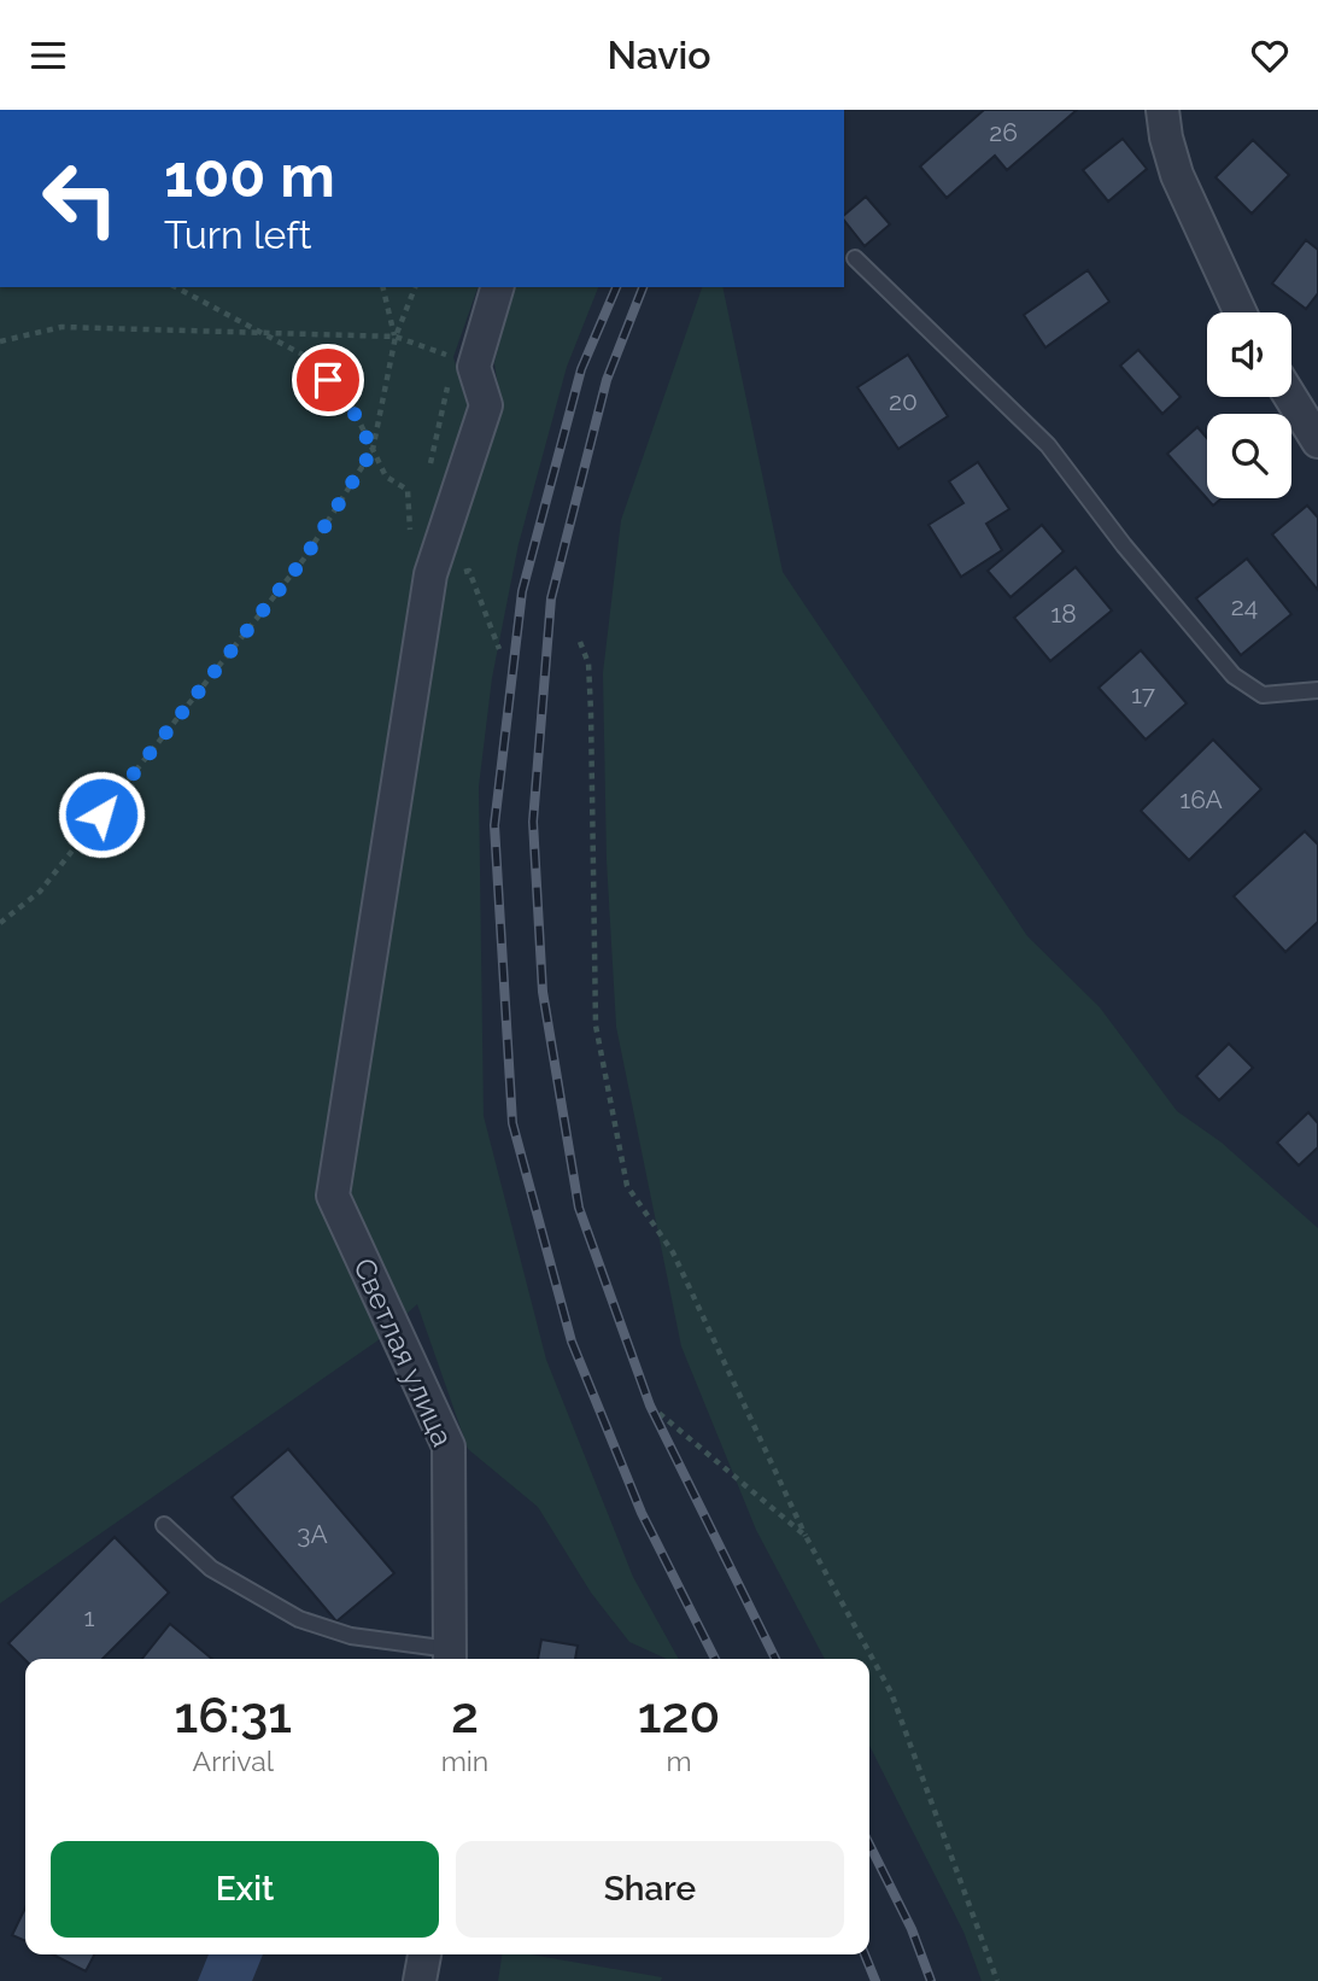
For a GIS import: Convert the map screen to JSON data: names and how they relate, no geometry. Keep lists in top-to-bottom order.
{
  "streets": {
    "street": ["Светлая улица"]
  },
  "house_numbers": [
    "26",
    "20",
    "24",
    "18",
    "17",
    "16А",
    "3А",
    "1"
  ],
  "page": {
    "header": "Navio",
    "turn": ["100 m", "Turn left"],
    "eta": [
      "16:31",
      "Arrival",
      "2",
      "min",
      "120",
      "m"
    ],
    "buttons": ["Exit", "Share"]
  }
}
